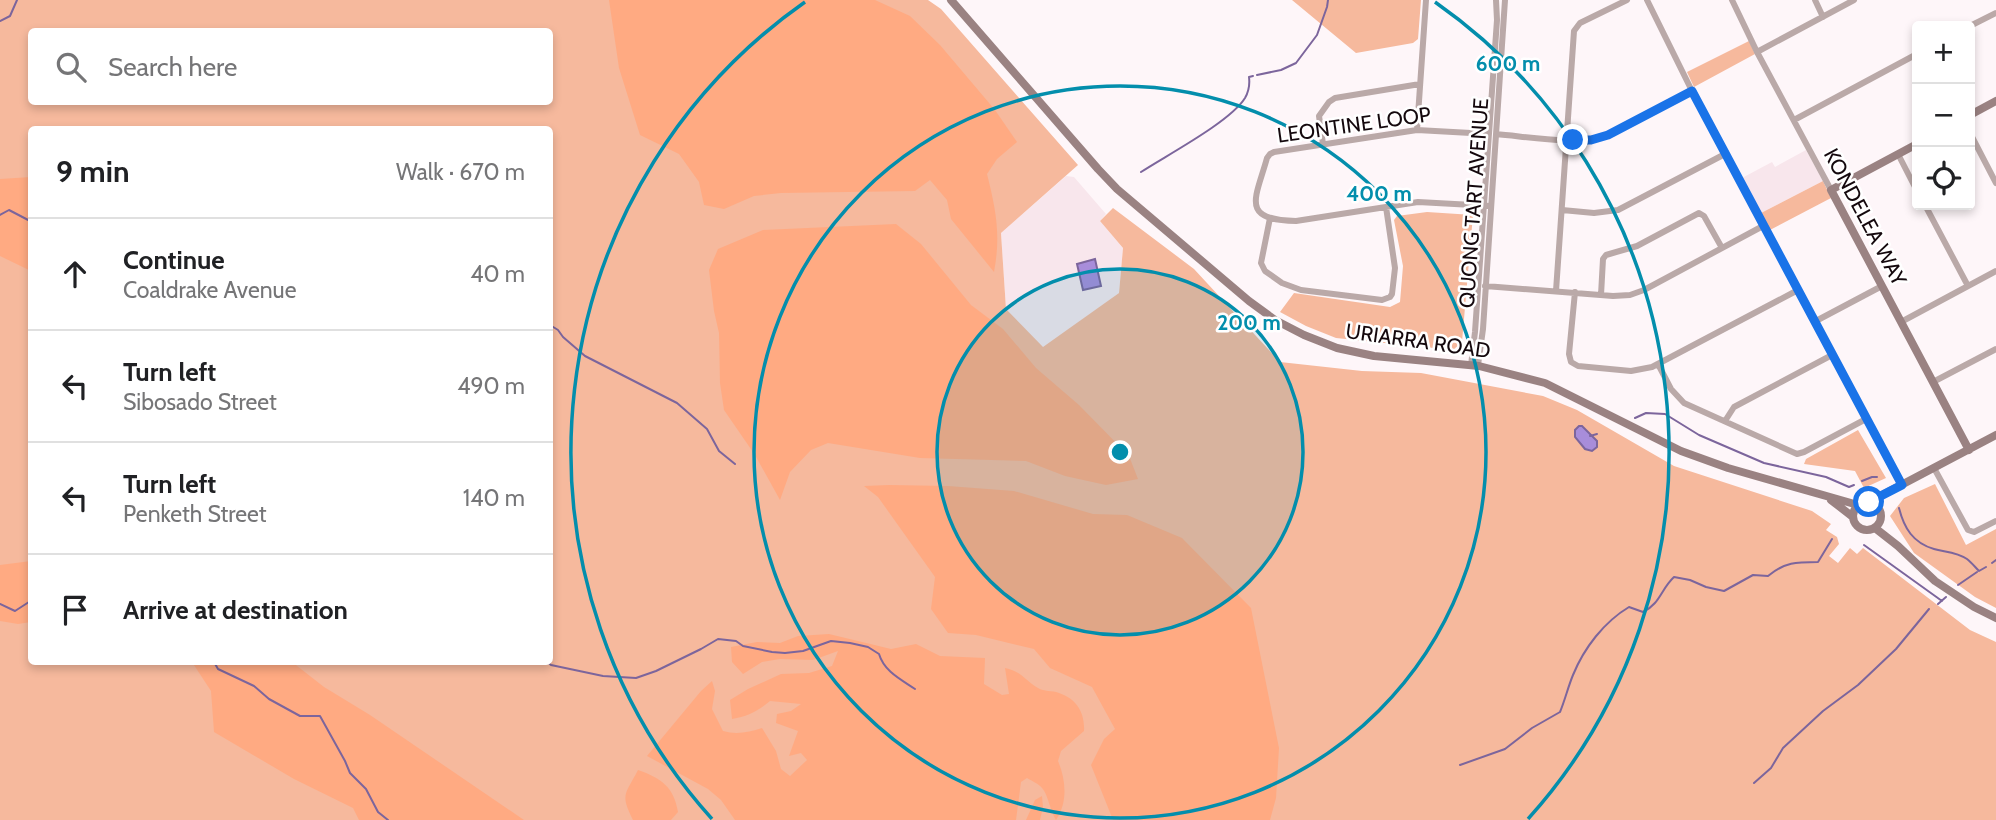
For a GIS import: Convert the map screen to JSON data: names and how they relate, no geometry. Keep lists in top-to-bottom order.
{
  "streets": {
    "street": [
      "LEONTINE LOOP",
      "QUONG TART AVENUE",
      "KONDELEA WAY",
      "URIARRA ROAD"
    ]
  },
  "crossings": [
    ["LEONTINE LOOP", "QUONG TART AVENUE"],
    ["QUONG TART AVENUE", "URIARRA ROAD"]
  ],
  "page": {
    "map_buttons": ["+", "−"],
    "search": "Search here",
    "heading": ["9 min", "Walk · 670 m"],
    "list": [
      ["Continue", "Coaldrake Avenue", "40 m"],
      ["Turn left", "Sibosado Street", "490 m"],
      ["Turn left", "Penketh Street", "140 m"],
      "Arrive at destination"
    ]
  },
  "rings": ["600 m", "400 m", "200 m"]
}
